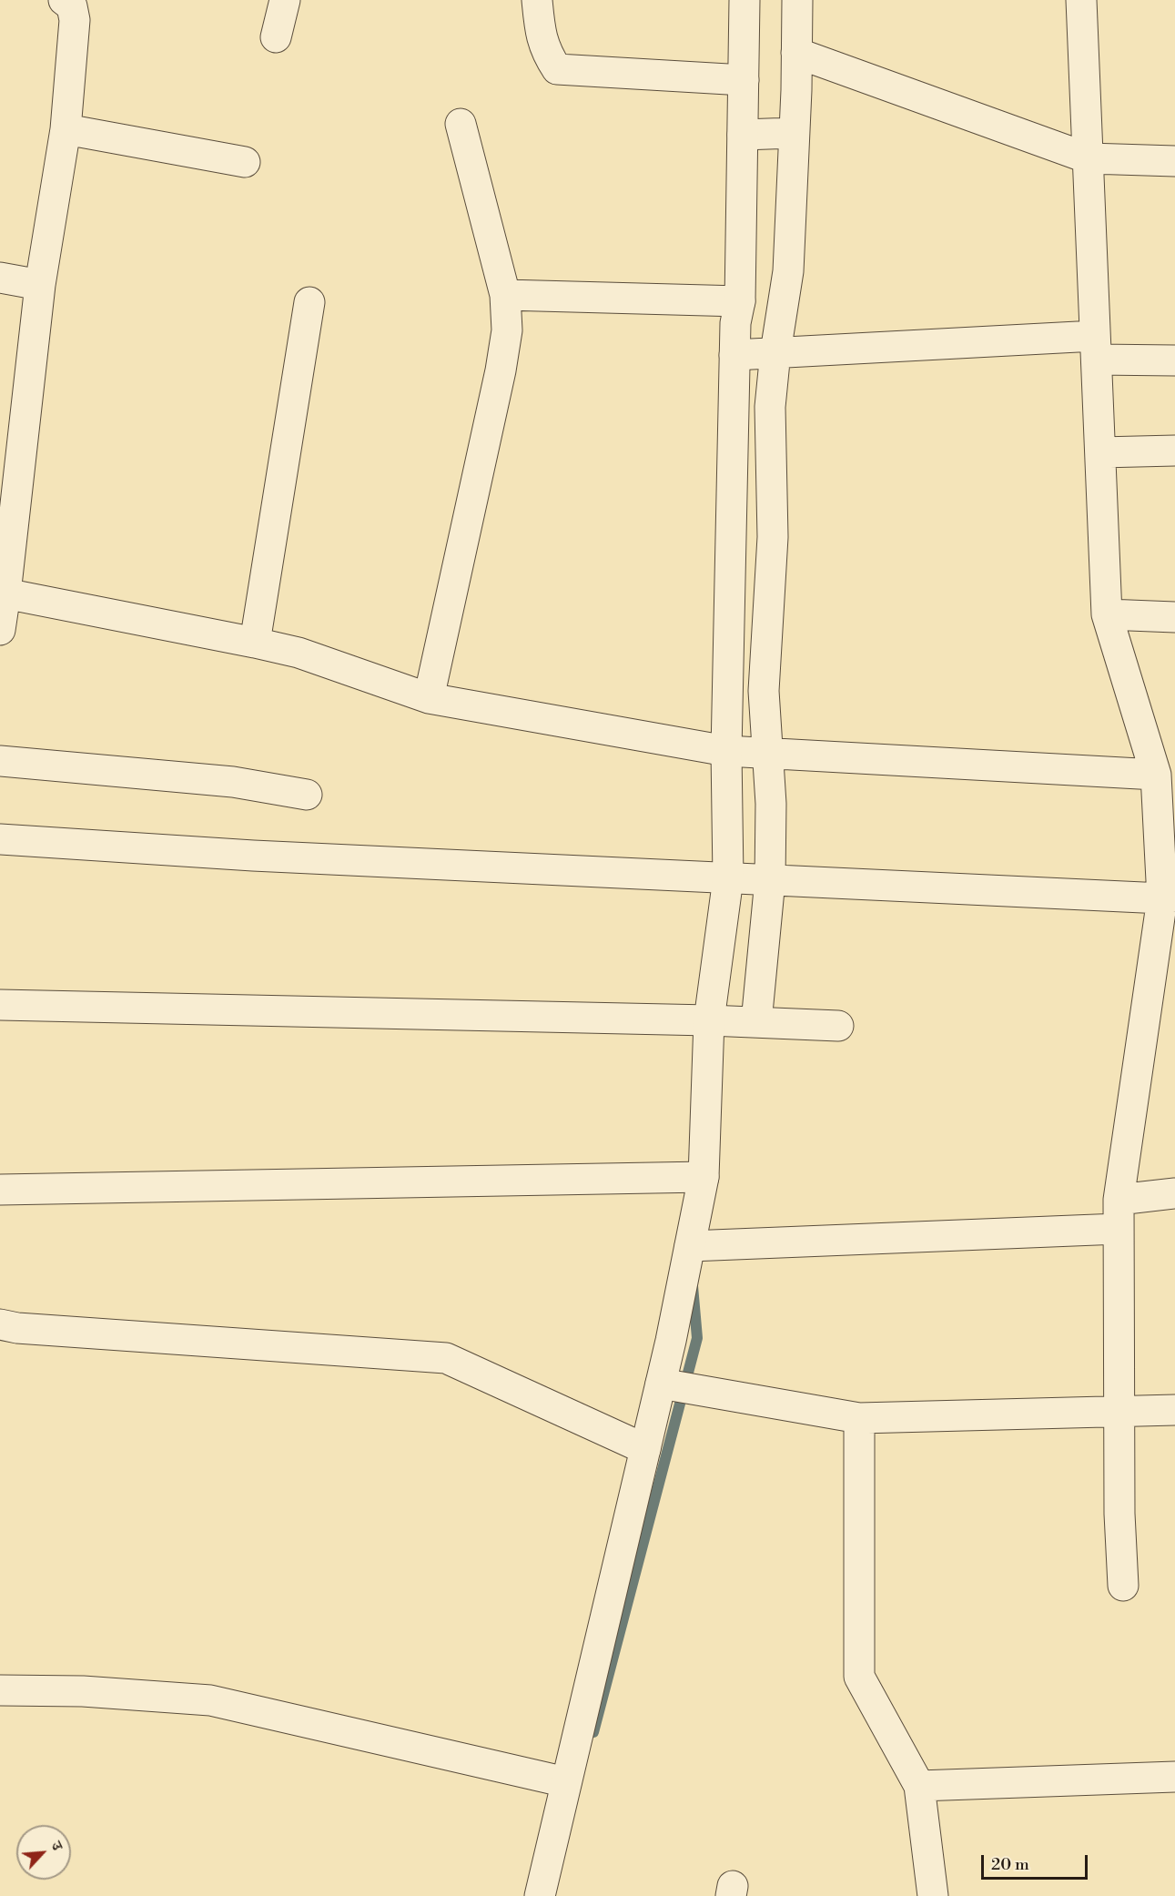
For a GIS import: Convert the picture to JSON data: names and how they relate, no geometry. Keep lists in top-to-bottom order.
{
  "scale_bar": "20 m",
  "north": "top right"
}
